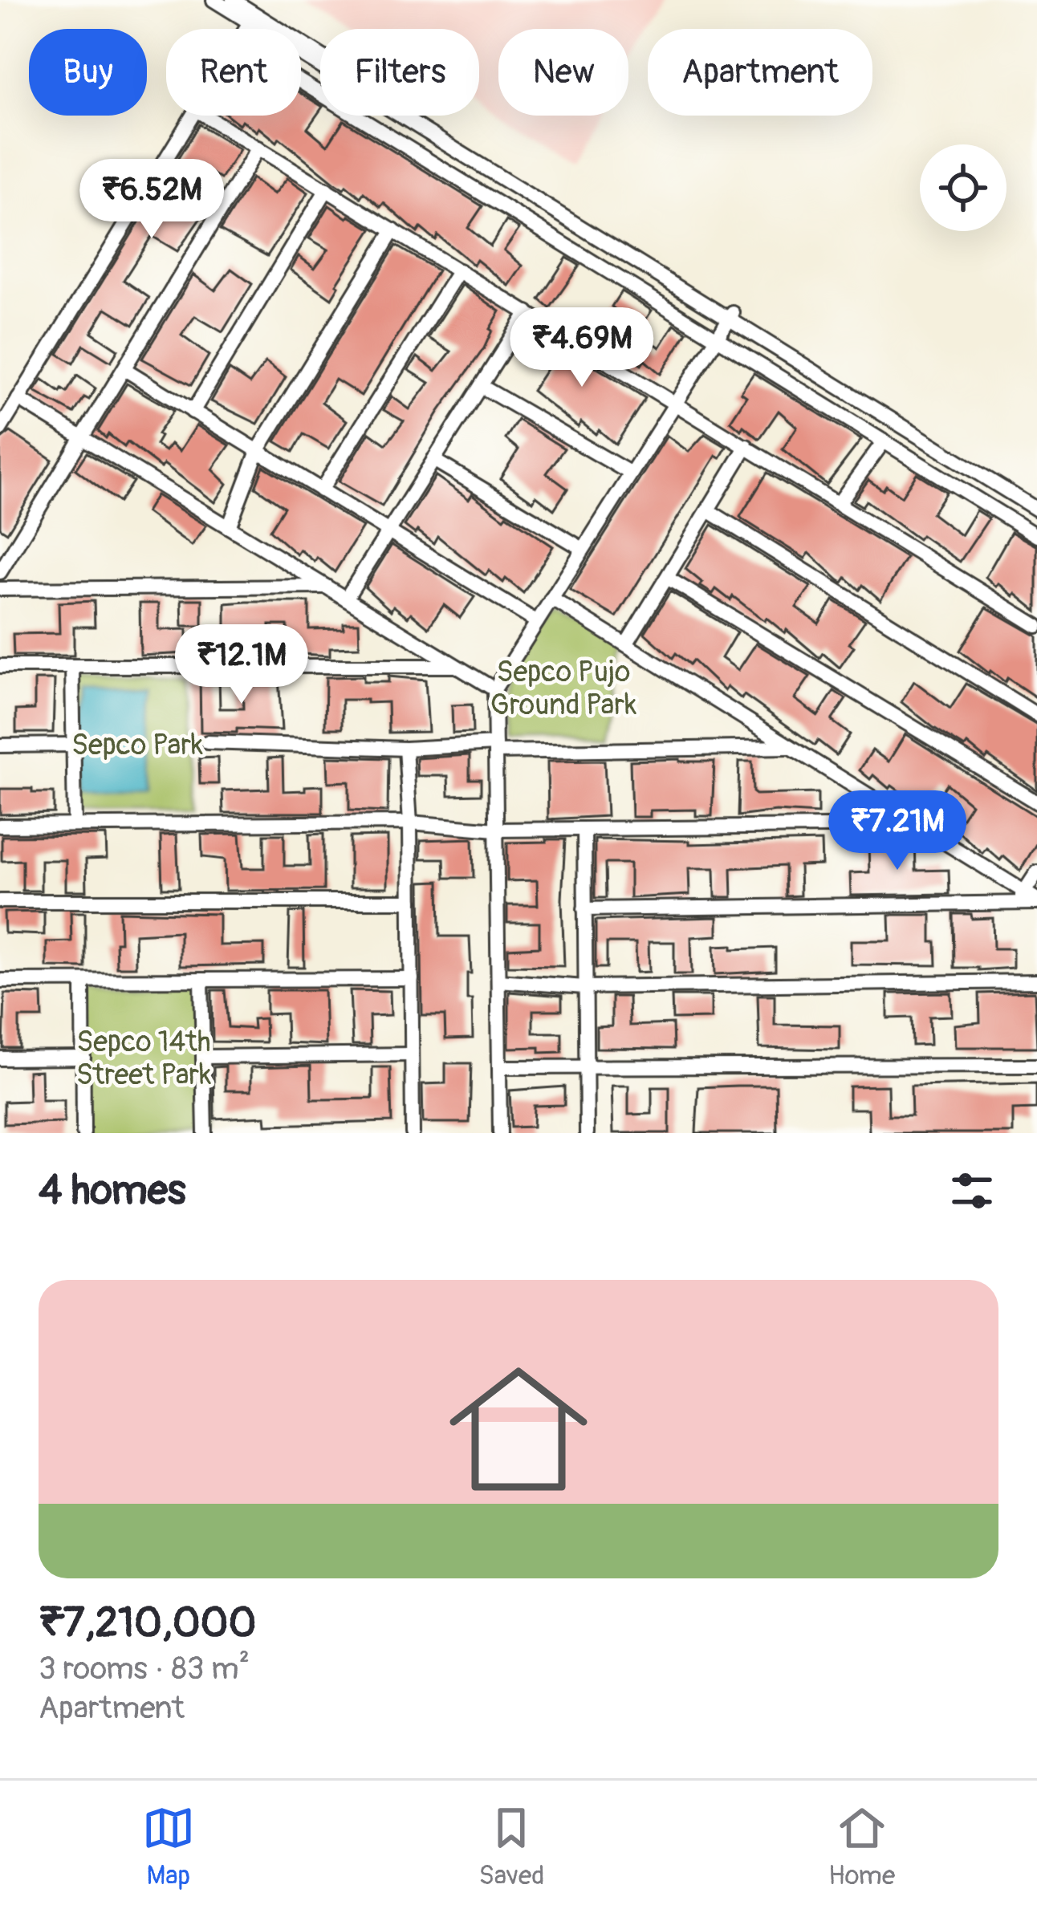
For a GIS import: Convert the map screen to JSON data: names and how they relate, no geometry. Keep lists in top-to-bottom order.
{
  "parks": ["Sepco Pujo Ground Park", "Sepco Park", "Sepco 14th Street Park"],
  "page": {
    "chip": [
      "Buy",
      "Rent",
      "Filters",
      "New",
      "Apartment"
    ],
    "price": [
      "₹6.52M",
      "₹4.69M",
      "₹12.1M",
      "₹7.21M"
    ],
    "heading": "4 homes",
    "list": [
      {
        "name": "₹7,210,000",
        "note": "3 rooms · 83 m² · Apartment"
      }
    ],
    "tabs": ["Map", "Saved", "Home"]
  }
}
